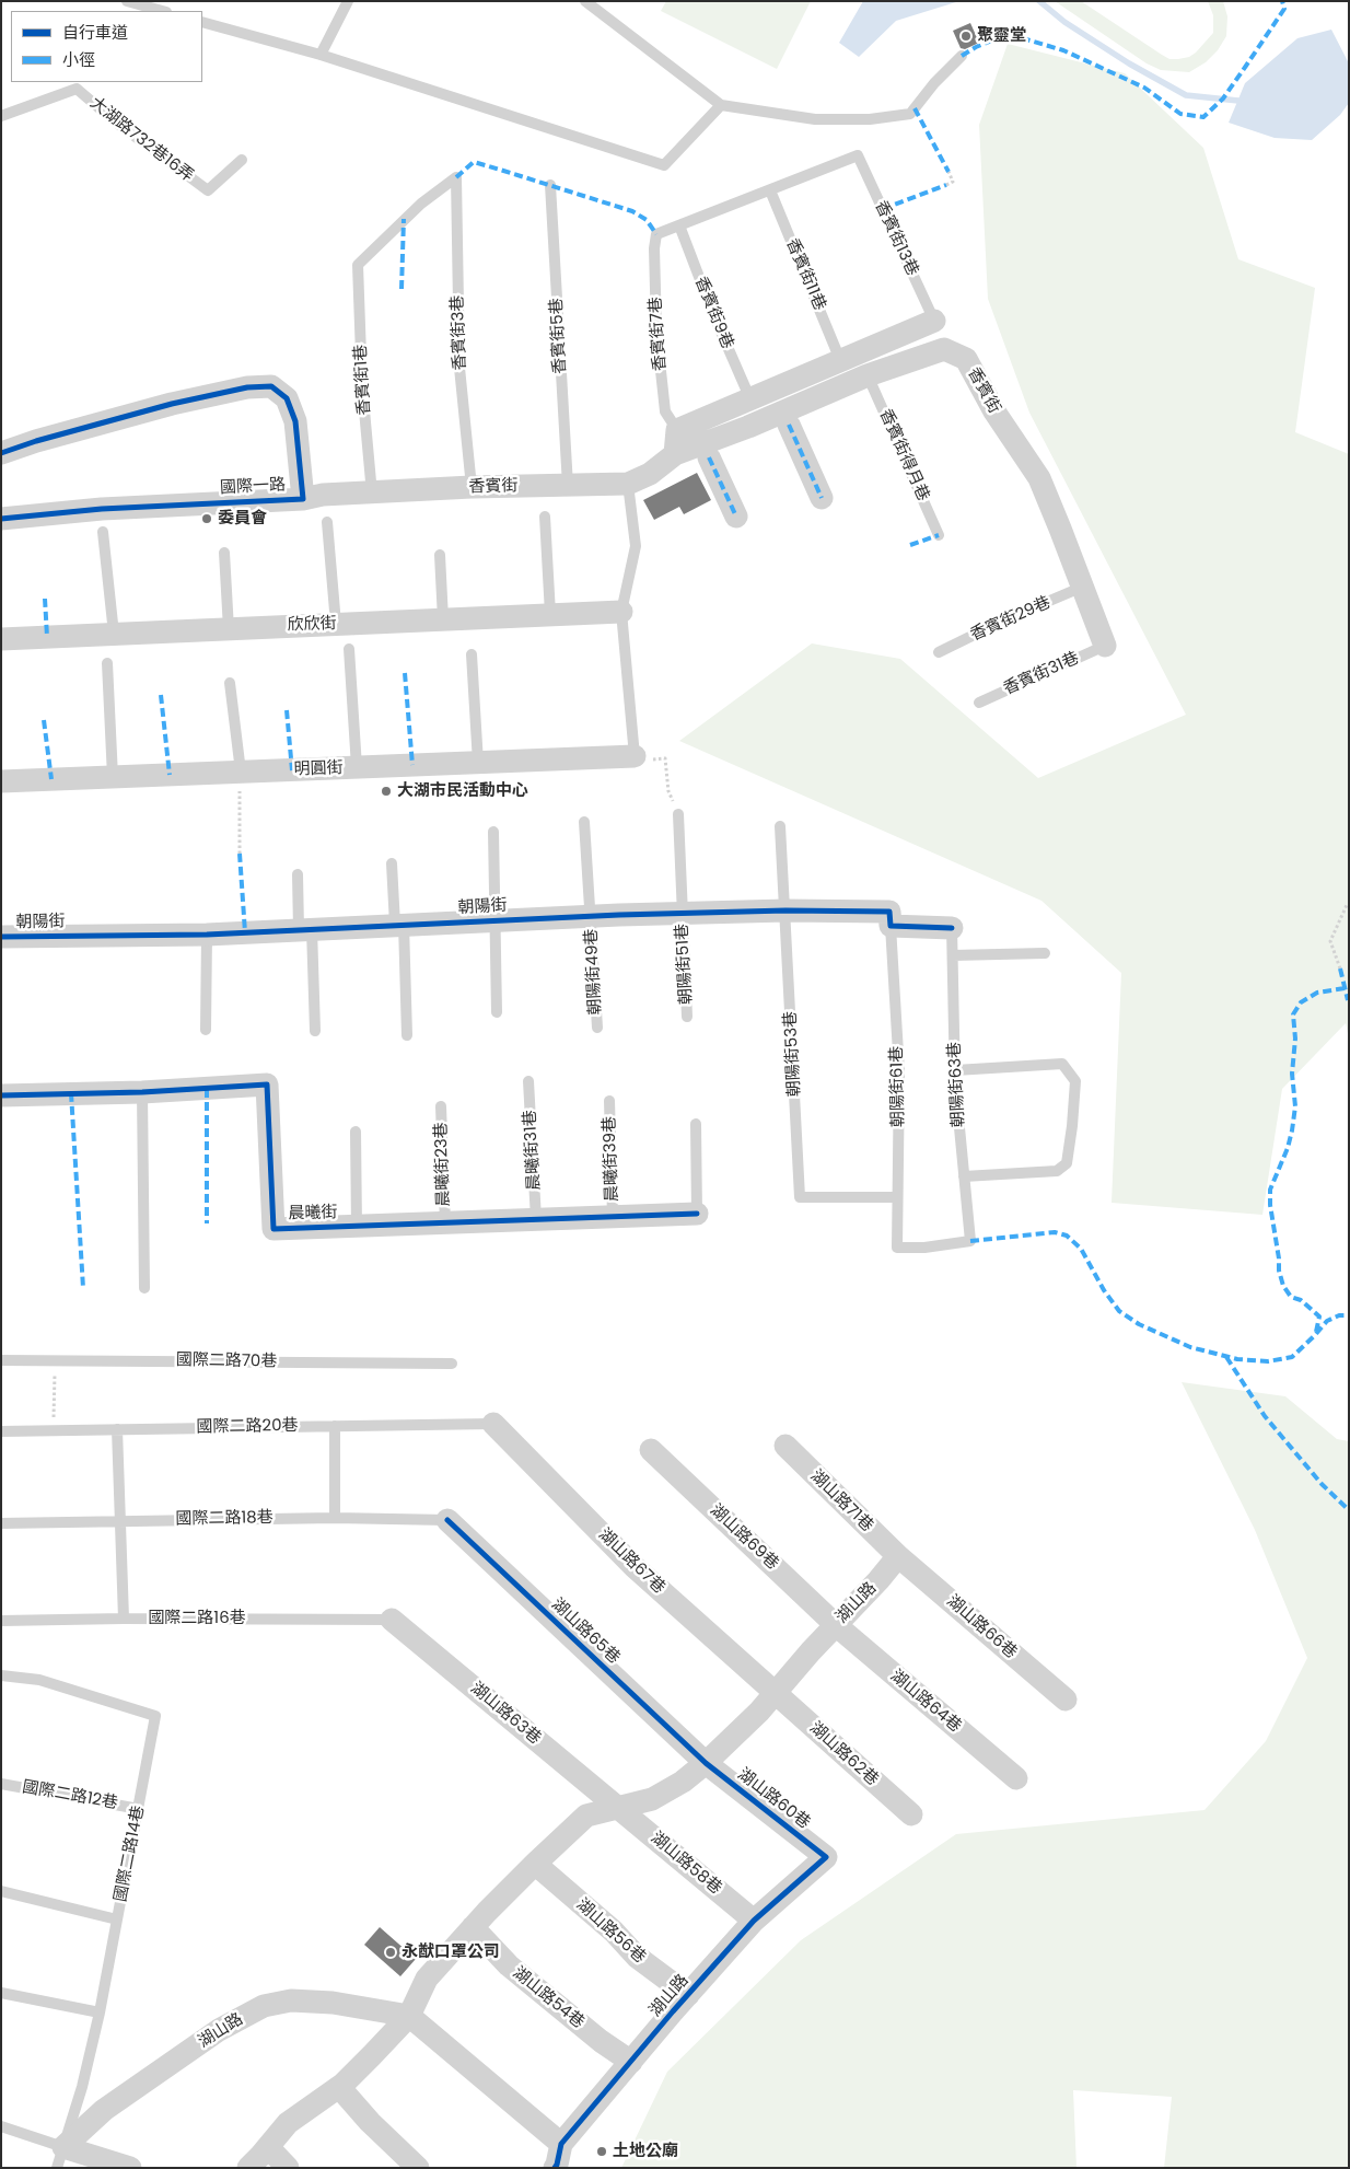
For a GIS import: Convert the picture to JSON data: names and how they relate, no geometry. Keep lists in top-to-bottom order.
{
  "streets": {
    "street": [
      "香賓街",
      "國際一路",
      "欣欣街",
      "明圓街",
      "朝陽街",
      "晨曦街",
      "湖山路71巷",
      "湖山路69巷",
      "湖山路67巷",
      "湖山路",
      "湖山路66巷",
      "湖山路65巷",
      "湖山路64巷",
      "湖山路63巷",
      "湖山路62巷",
      "湖山路60巷",
      "湖山路58巷",
      "湖山路56巷",
      "湖山路54巷"
    ],
    "lane": [
      "大湖路732巷16弄",
      "香賓街13巷",
      "香賓街11巷",
      "香賓街9巷",
      "香賓街3巷",
      "香賓街7巷",
      "香賓街5巷",
      "香賓街1巷",
      "香賓街得月巷",
      "香賓街29巷",
      "香賓街31巷",
      "朝陽街51巷",
      "朝陽街49巷",
      "朝陽街53巷",
      "朝陽街63巷",
      "朝陽街61巷",
      "晨曦街31巷",
      "晨曦街39巷",
      "晨曦街23巷",
      "國際二路70巷",
      "國際二路20巷",
      "國際二路18巷",
      "國際二路16巷",
      "國際二路12巷",
      "國際二路14巷"
    ]
  },
  "crossings": [
    ["香賓街13巷", "香賓街11巷"],
    ["香賓街9巷", "香賓街7巷"],
    ["香賓街3巷", "香賓街1巷"],
    ["香賓街3巷", "香賓街"],
    ["香賓街5巷", "香賓街"],
    ["香賓街1巷", "香賓街"],
    ["香賓街", "香賓街得月巷"],
    ["香賓街", "國際一路"],
    ["香賓街", "香賓街29巷"],
    ["香賓街", "香賓街31巷"],
    ["朝陽街", "朝陽街51巷"],
    ["朝陽街", "朝陽街49巷"],
    ["朝陽街", "朝陽街53巷"],
    ["朝陽街", "朝陽街61巷"],
    ["朝陽街53巷", "朝陽街61巷"],
    ["朝陽街63巷", "朝陽街61巷"],
    ["晨曦街31巷", "晨曦街"],
    ["晨曦街39巷", "晨曦街"],
    ["晨曦街23巷", "晨曦街"],
    ["國際二路20巷", "湖山路67巷"],
    ["湖山路71巷", "湖山路"],
    ["湖山路71巷", "湖山路66巷"],
    ["國際二路18巷", "湖山路65巷"],
    ["湖山路69巷", "湖山路"],
    ["湖山路69巷", "湖山路64巷"],
    ["湖山路67巷", "湖山路"],
    ["湖山路67巷", "湖山路62巷"],
    ["湖山路", "湖山路66巷"],
    ["湖山路", "湖山路65巷"],
    ["湖山路", "湖山路64巷"],
    ["湖山路", "湖山路63巷"],
    ["湖山路", "湖山路62巷"],
    ["湖山路", "湖山路60巷"],
    ["湖山路", "國際二路14巷"],
    ["湖山路", "湖山路58巷"],
    ["湖山路", "湖山路56巷"],
    ["湖山路", "湖山路54巷"],
    ["國際二路16巷", "湖山路63巷"],
    ["湖山路65巷", "湖山路60巷"],
    ["湖山路63巷", "湖山路58巷"],
    ["國際二路12巷", "國際二路14巷"]
  ],
  "places": [
    "聚靈堂",
    "委員會",
    "大湖市民活動中心",
    "永猷口罩公司",
    "土地公廟"
  ],
  "legend": ["自行車道", "小徑"]
}
